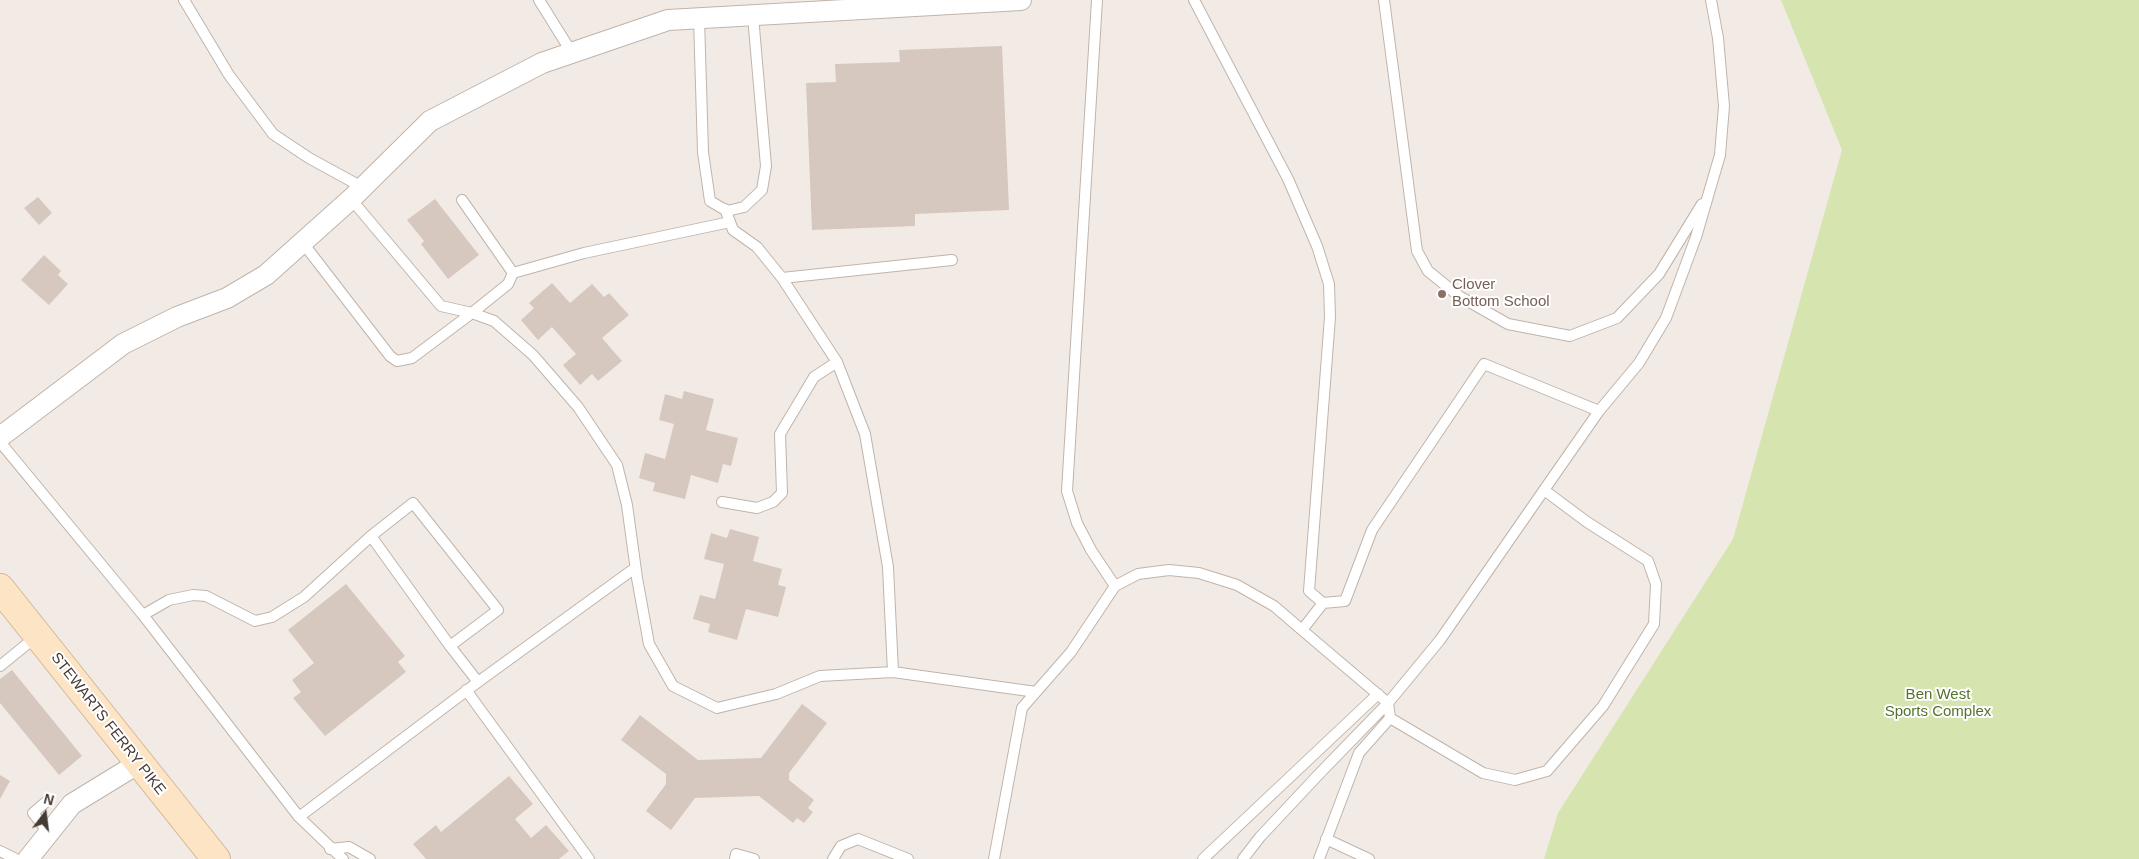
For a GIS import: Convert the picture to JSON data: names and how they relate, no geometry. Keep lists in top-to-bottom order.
{
  "streets": {
    "main road": ["STEWARTS FERRY PIKE"]
  },
  "parks": ["Ben West Sports Complex"],
  "places": ["Clover Bottom School"],
  "north": "top"
}
